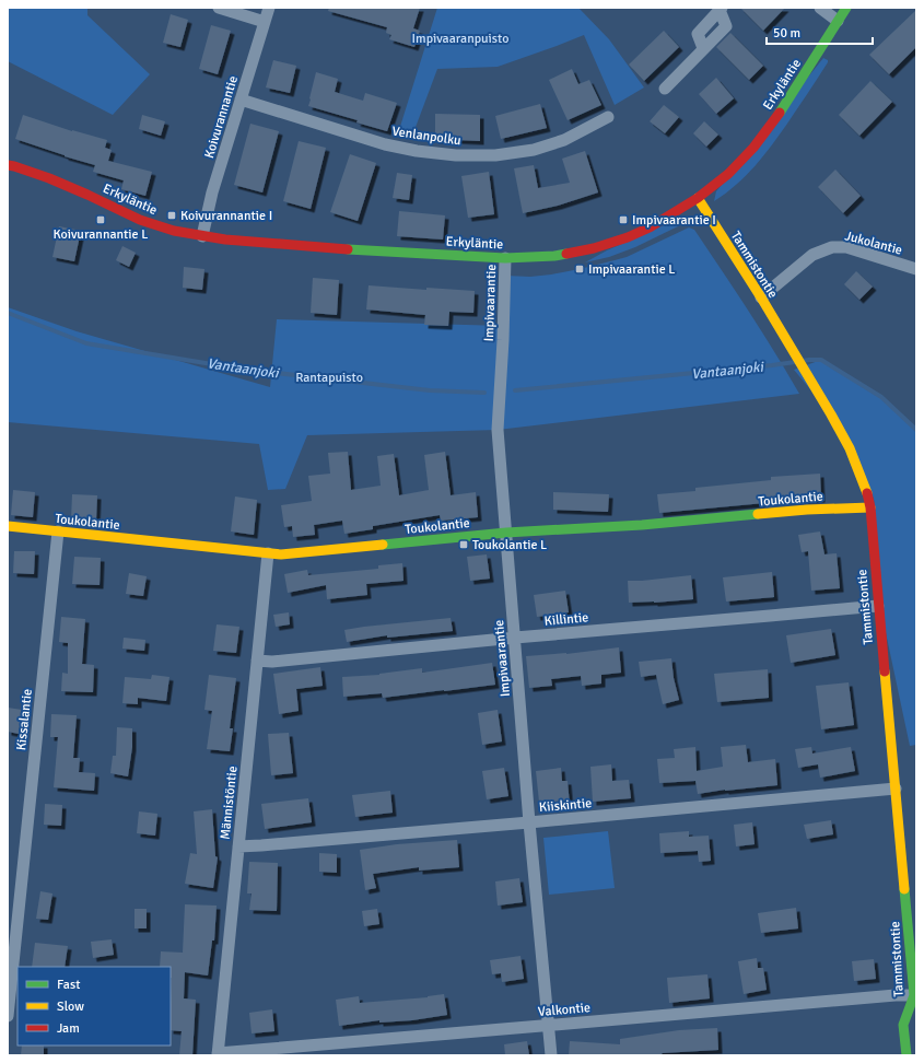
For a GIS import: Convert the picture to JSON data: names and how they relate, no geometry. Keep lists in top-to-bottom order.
{
  "streets": {
    "street": [
      "Erkyläntie",
      "Koivurannantie",
      "Venlanpolku",
      "Jukolantie",
      "Tammistontie",
      "Impivaarantie",
      "Toukolantie",
      "Killintie",
      "Kissalantie",
      "Männistöntie",
      "Kiiskintie",
      "Valkontie"
    ]
  },
  "crossings": [
    ["Erkyläntie", "Koivurannantie"],
    ["Erkyläntie", "Tammistontie"],
    ["Erkyläntie", "Impivaarantie"],
    ["Koivurannantie", "Venlanpolku"],
    ["Jukolantie", "Tammistontie"],
    ["Tammistontie", "Toukolantie"],
    ["Tammistontie", "Killintie"],
    ["Tammistontie", "Kiiskintie"],
    ["Tammistontie", "Valkontie"],
    ["Impivaarantie", "Toukolantie"],
    ["Impivaarantie", "Killintie"],
    ["Impivaarantie", "Kiiskintie"],
    ["Impivaarantie", "Valkontie"],
    ["Toukolantie", "Kissalantie"],
    ["Toukolantie", "Männistöntie"],
    ["Killintie", "Männistöntie"],
    ["Männistöntie", "Kiiskintie"],
    ["Männistöntie", "Valkontie"]
  ],
  "water": ["Vantaanjoki"],
  "parks": ["Impivaaranpuisto", "Rantapuisto"],
  "places": {
    "transit": [
      "Koivurannantie I",
      "Koivurannantie L",
      "Impivaarantie I",
      "Impivaarantie L",
      "Toukolantie L"
    ]
  },
  "legend": ["Fast", "Slow", "Jam"],
  "scale_bar": "50 m"
}
